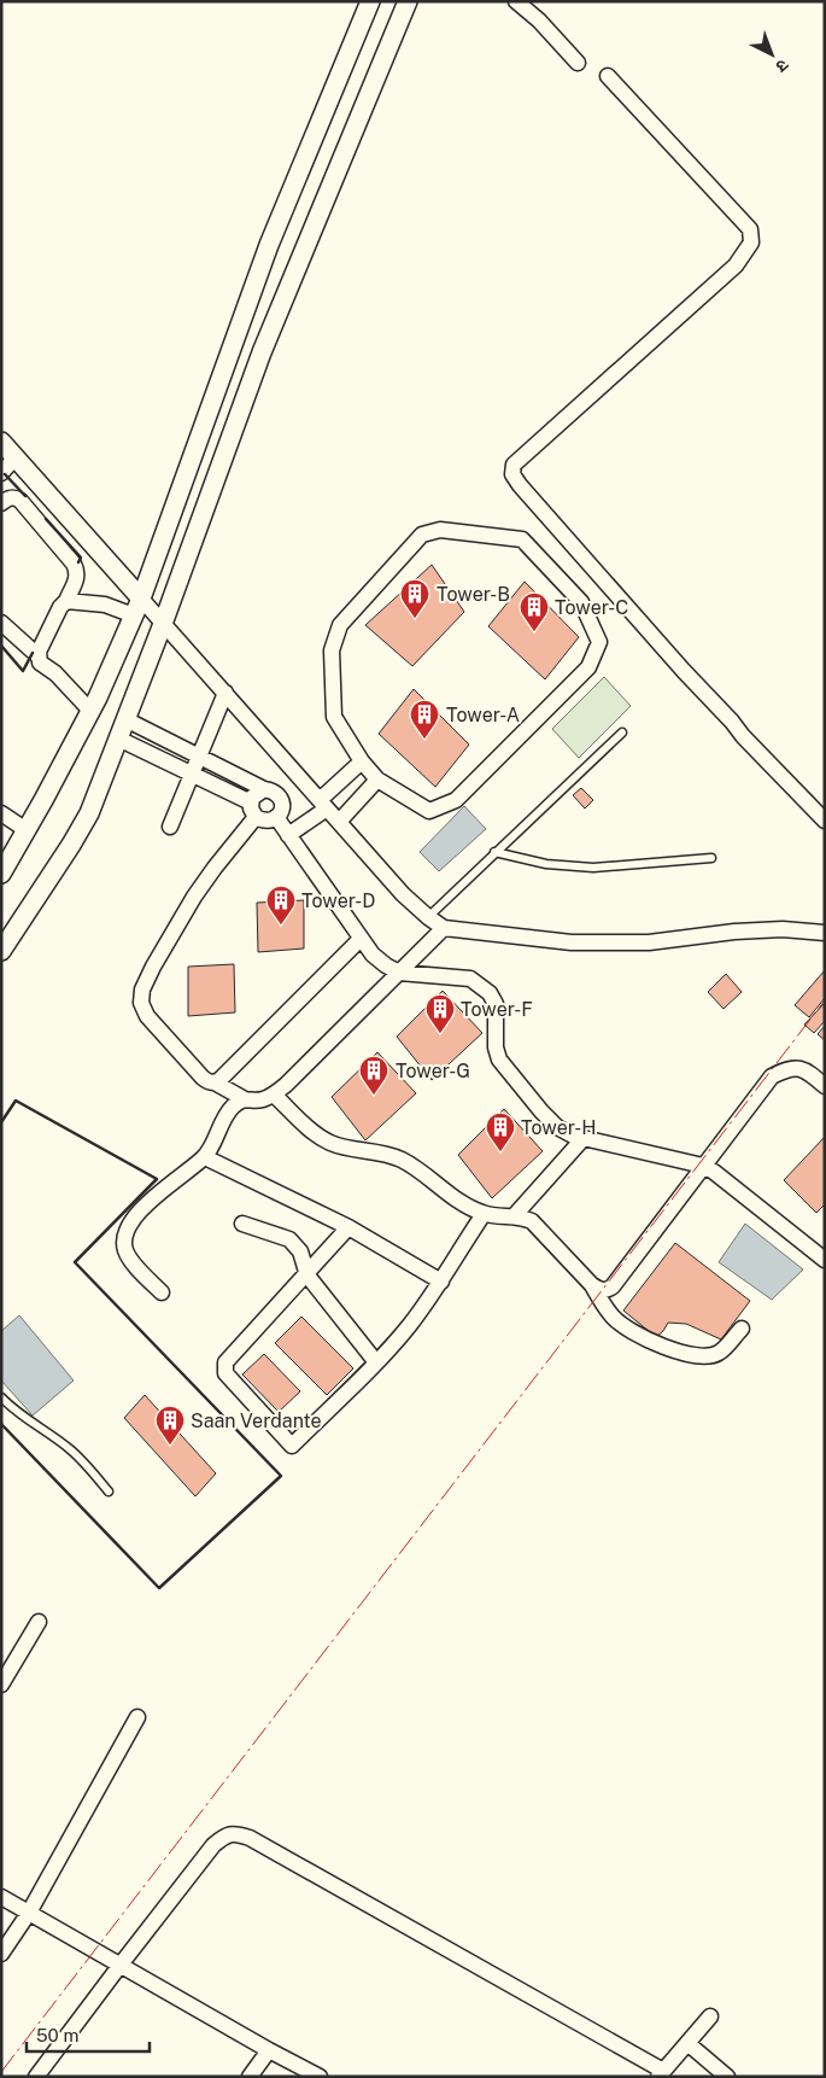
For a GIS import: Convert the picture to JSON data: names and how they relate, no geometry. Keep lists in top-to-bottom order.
{
  "places": {
    "building": [
      "Tower-B",
      "Tower-C",
      "Tower-A",
      "Tower-D",
      "Tower-F",
      "Tower-G",
      "Tower-H",
      "Saan Verdante"
    ]
  },
  "scale_bar": "50 m",
  "north": "bottom right"
}
